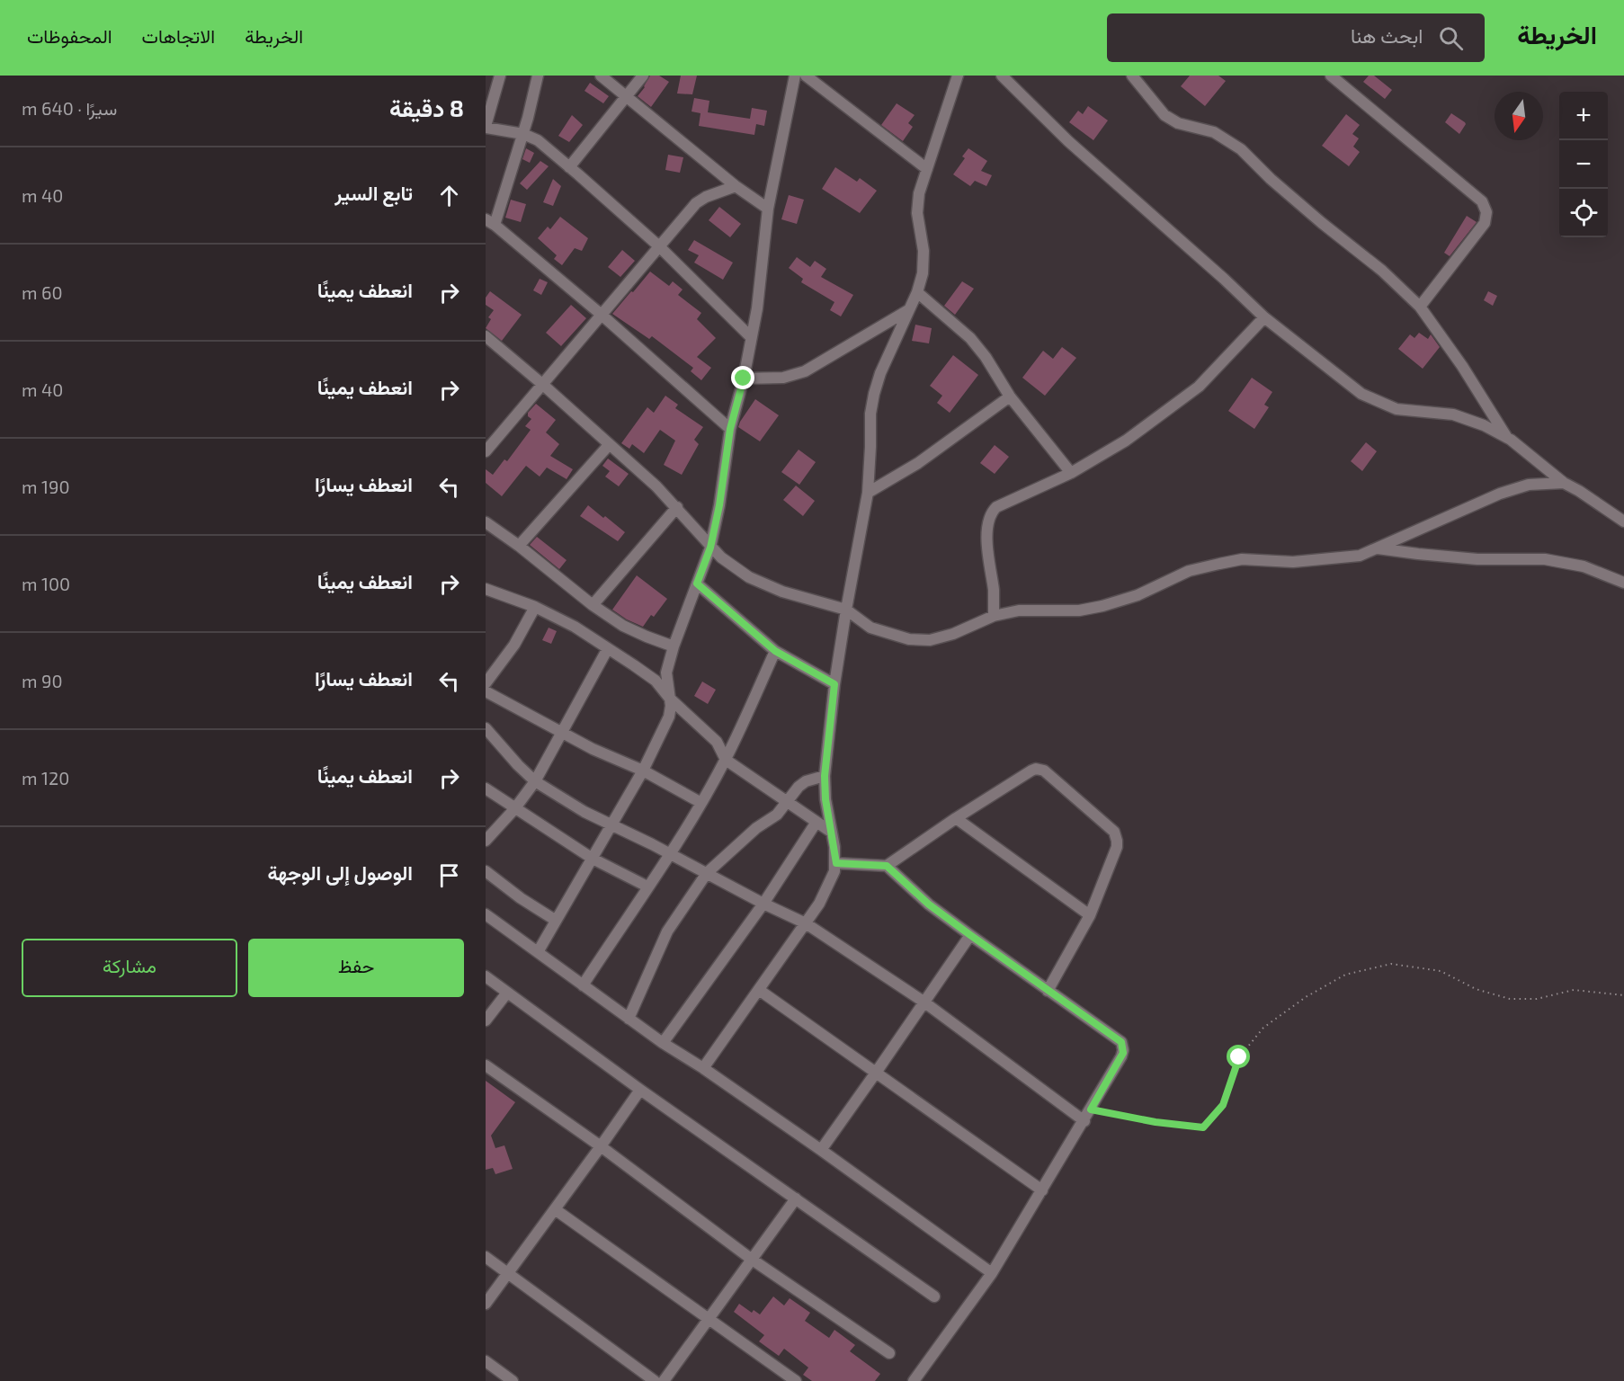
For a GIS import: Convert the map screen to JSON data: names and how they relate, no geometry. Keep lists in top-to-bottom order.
{
  "north": "bottom",
  "page": {
    "header": "الخريطة",
    "search": "ابحث هنا",
    "nav": ["الخريطة", "الاتجاهات", "المحفوظات"],
    "heading": ["8 دقيقة", "سيرًا · 640 m"],
    "map_buttons": ["+", "−"],
    "list": [
      ["تابع السير", "40 m"],
      ["انعطف يمينًا", "60 m"],
      ["انعطف يمينًا", "40 m"],
      ["انعطف يسارًا", "190 m"],
      ["انعطف يمينًا", "100 m"],
      ["انعطف يسارًا", "90 m"],
      ["انعطف يمينًا", "120 m"],
      "الوصول إلى الوجهة"
    ],
    "buttons": ["حفظ", "مشاركة"]
  }
}
